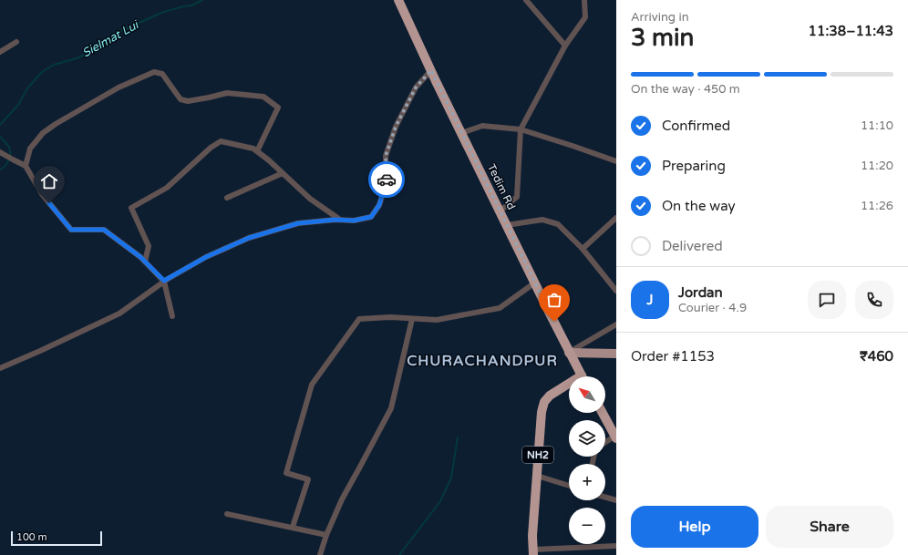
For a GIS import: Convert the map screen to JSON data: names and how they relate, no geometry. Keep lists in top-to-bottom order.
{
  "streets": {
    "highway": ["Tedim Rd", "NH2"]
  },
  "districts": ["CHURACHANDPUR"],
  "water": ["Sielmat Lui"],
  "scale_bar": "100 m",
  "north": "top left",
  "page": {
    "heading": ["3 min", "Arriving in", "11:38–11:43"],
    "panel": [
      "Jordan",
      "Courier · 4.9",
      "Order #1153",
      "₹460"
    ],
    "bar": "On the way · 450 m",
    "list": [
      ["Confirmed", "11:10"],
      ["Preparing", "11:20"],
      ["On the way", "11:26"],
      "Delivered"
    ],
    "round": "J",
    "map_buttons": ["+", "−"],
    "buttons": ["Help", "Share"],
    "scale": "100 m"
  }
}
